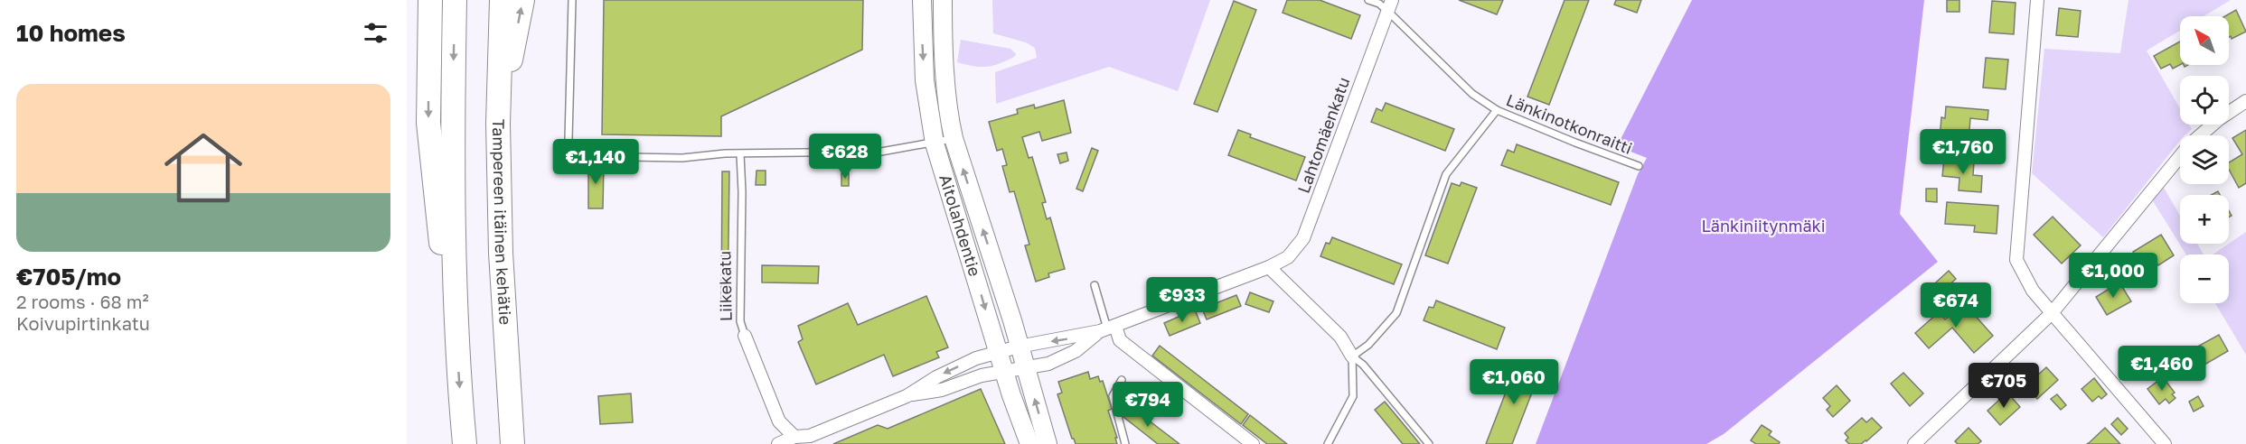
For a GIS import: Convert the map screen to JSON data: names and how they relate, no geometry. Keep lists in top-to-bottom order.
{
  "streets": {
    "highway": ["Tampereen itäinen kehätie"],
    "main road": ["Aitolahdentie"],
    "street": ["Lahtomäenkatu", "Liikekatu"],
    "lane": ["Länkinotkonraitti"]
  },
  "crossings": [
    ["Länkinotkonraitti", "Lahtomäenkatu"]
  ],
  "parks": ["Länkiniitynmäki"],
  "north": "top left",
  "page": {
    "heading": "10 homes",
    "map_buttons": ["+", "−"],
    "list": [
      {
        "name": "€705/mo",
        "note": "2 rooms · 68 m² · Koivupirtinkatu"
      }
    ],
    "price": [
      "€1,760",
      "€628",
      "€1,140",
      "€1,000",
      "€933",
      "€674",
      "€1,460",
      "€1,060",
      "€705",
      "€794"
    ]
  }
}
